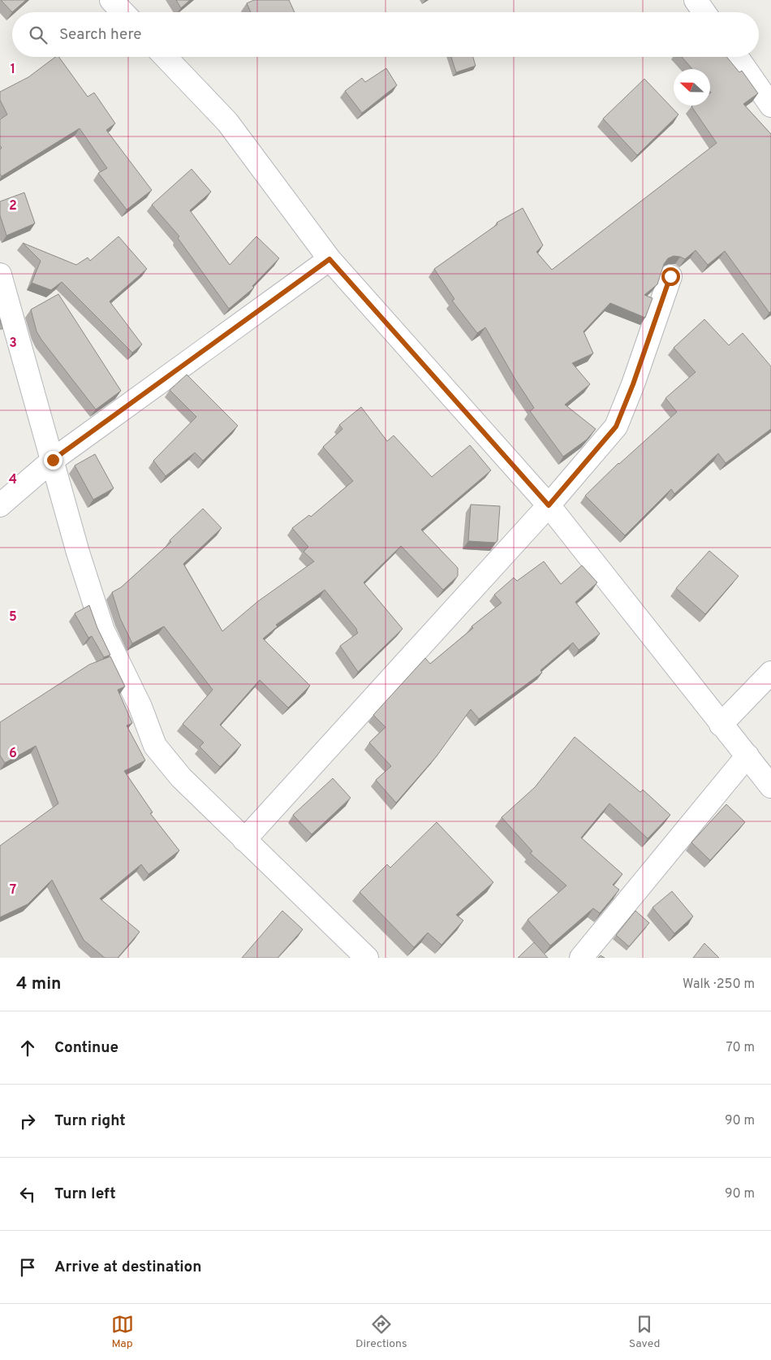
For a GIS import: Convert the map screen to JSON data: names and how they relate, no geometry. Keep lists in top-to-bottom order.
{
  "north": "left",
  "page": {
    "search": "Search here",
    "heading": ["4 min", "Walk · 250 m"],
    "list": [
      ["Continue", "70 m"],
      ["Turn right", "90 m"],
      ["Turn left", "90 m"],
      "Arrive at destination"
    ],
    "nav": ["Map", "Directions", "Saved"]
  },
  "grid": {
    "rows": [
      "1",
      "2",
      "3",
      "4",
      "5",
      "6",
      "7"
    ]
  }
}
